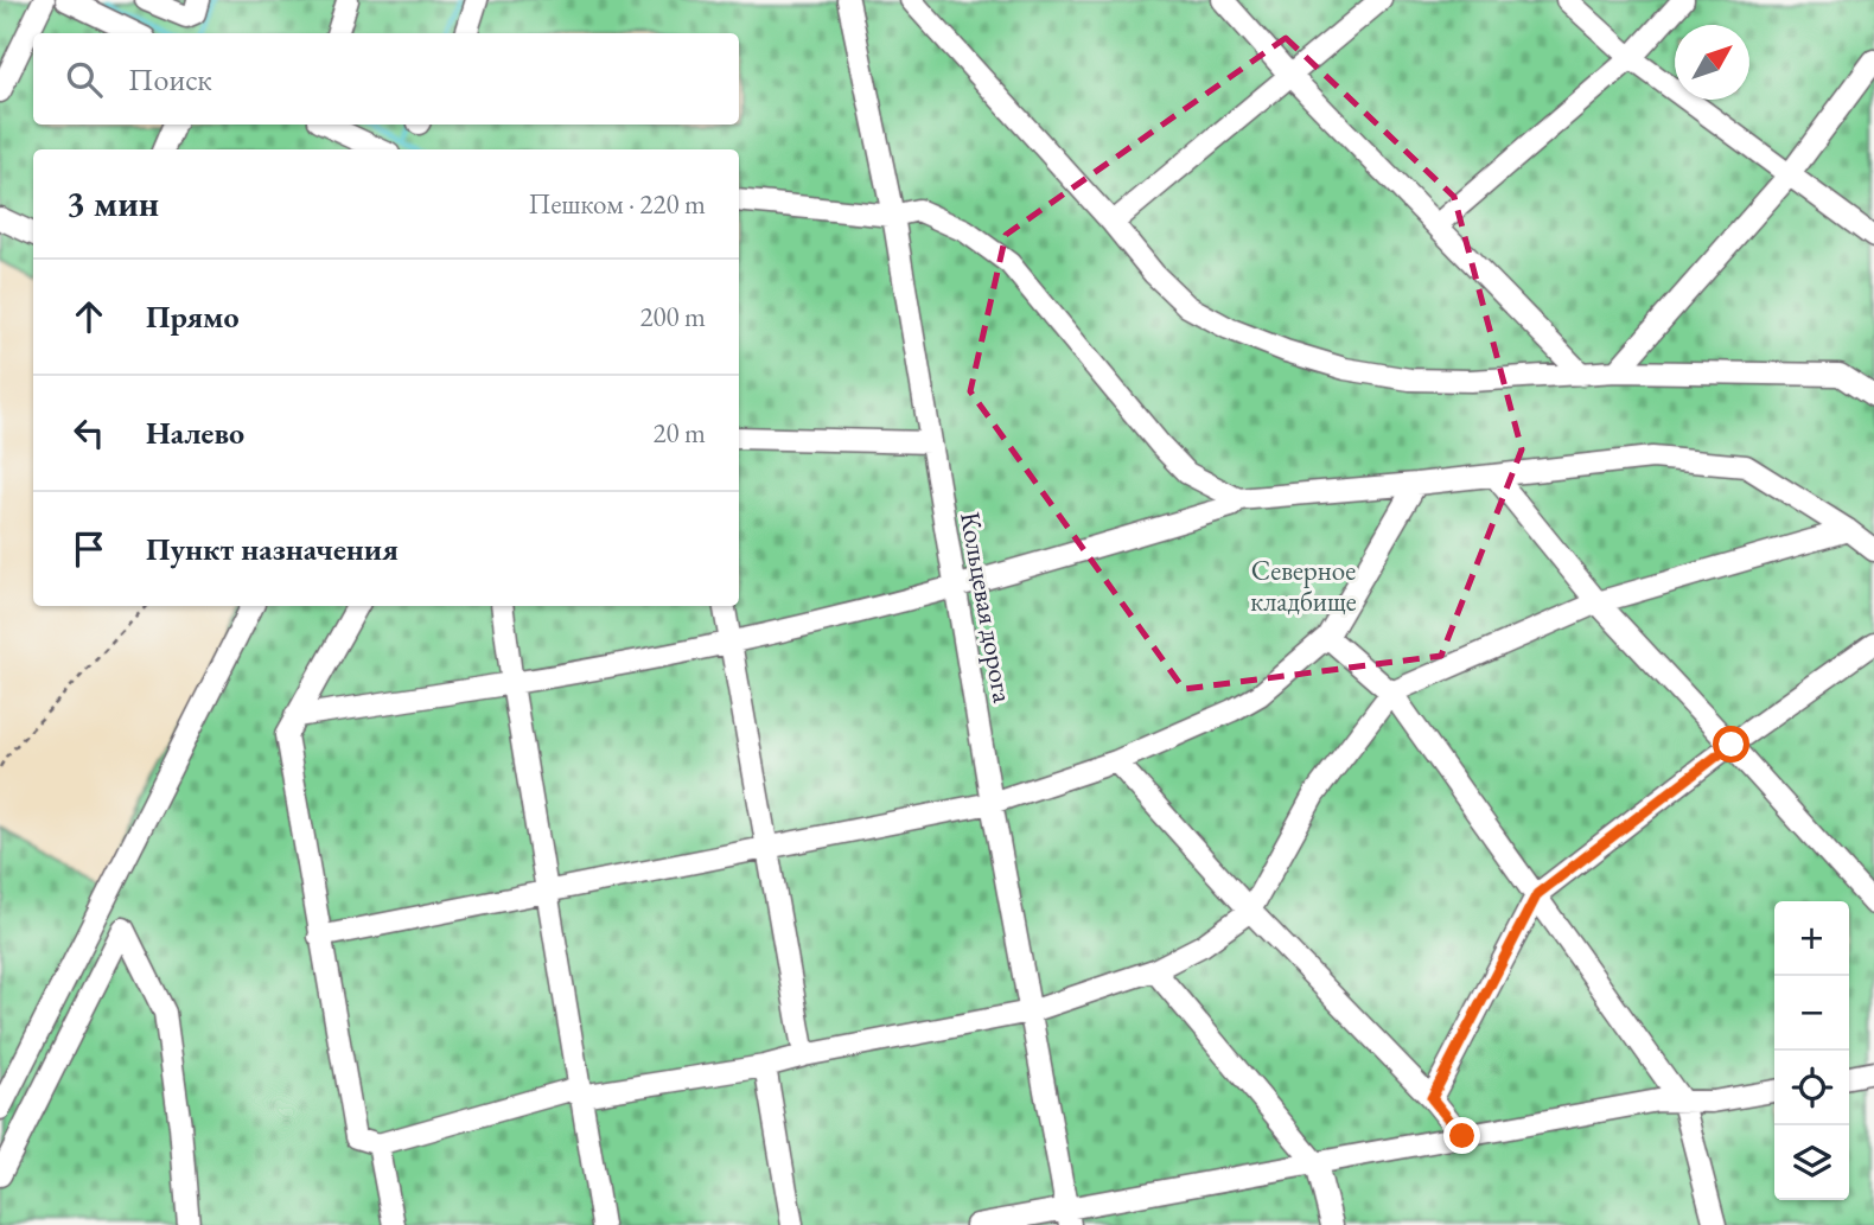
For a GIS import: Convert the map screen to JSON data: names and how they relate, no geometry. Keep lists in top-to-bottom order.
{
  "streets": {
    "lane": ["Кольцевая дорога"]
  },
  "parks": ["Северное кладбище"],
  "north": "top right",
  "page": {
    "search": "Поиск",
    "heading": ["3 мин", "Пешком · 220 m"],
    "list": [
      ["Прямо", "200 m"],
      ["Налево", "20 m"],
      "Пункт назначения"
    ],
    "map_buttons": ["+", "−"]
  }
}
